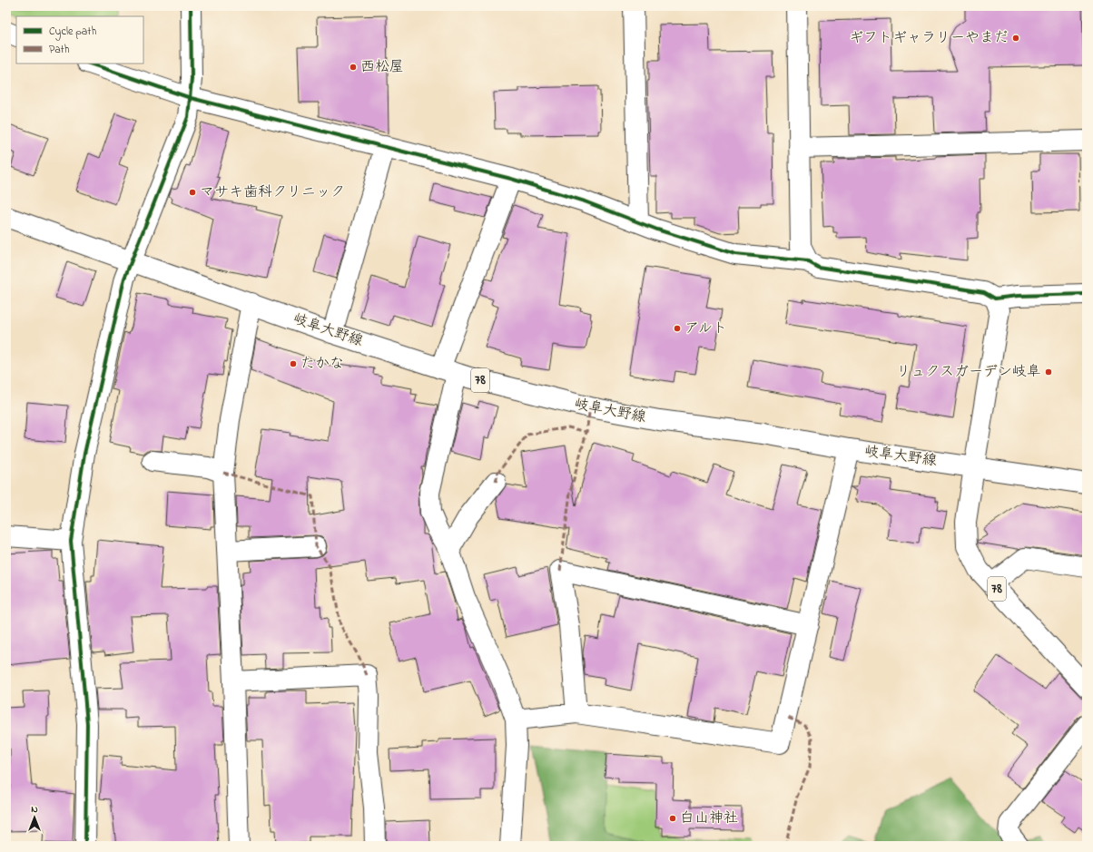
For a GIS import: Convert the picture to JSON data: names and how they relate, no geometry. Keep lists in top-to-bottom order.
{
  "streets": {
    "street": ["岐阜大野線", "78"]
  },
  "crossings": [
    ["岐阜大野線", "78"]
  ],
  "places": [
    "ギフトギャラリーやまだ",
    "西松屋",
    "マサキ歯科クリニック",
    "アルト",
    "たかな",
    "リュクスガーデン岐阜",
    "白山神社"
  ],
  "legend": ["Cycle path", "Path"],
  "north": "top"
}
